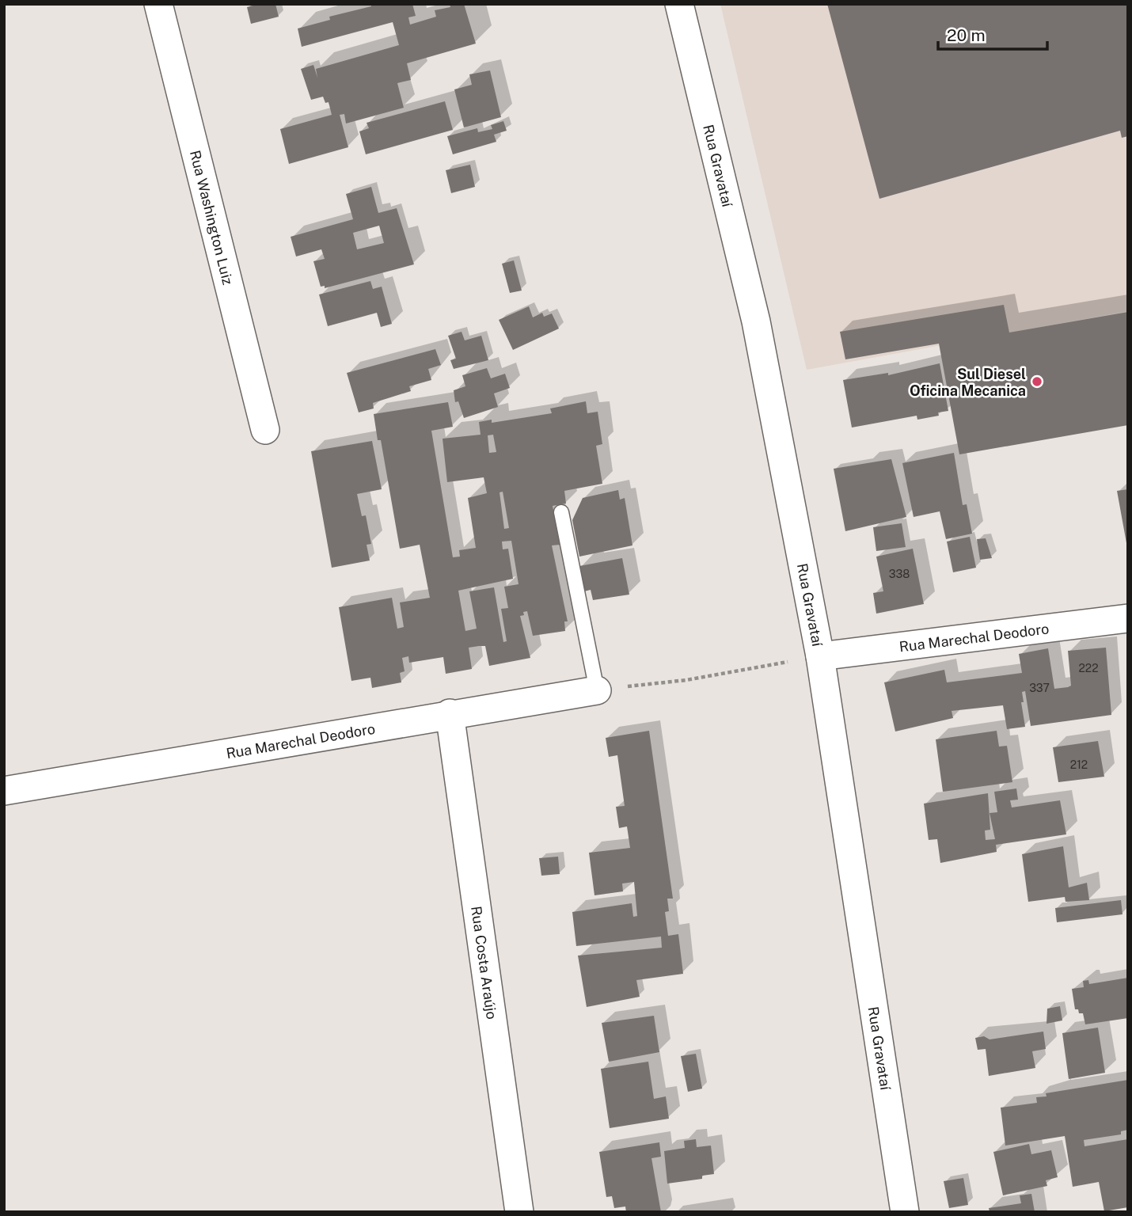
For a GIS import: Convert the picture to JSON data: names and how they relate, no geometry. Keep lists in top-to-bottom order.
{
  "streets": {
    "street": [
      "Rua Gravataí",
      "Rua Washington Luiz",
      "Rua Marechal Deodoro",
      "Rua Costa Araújo"
    ]
  },
  "crossings": [
    ["Rua Gravataí", "Rua Marechal Deodoro"],
    ["Rua Marechal Deodoro", "Rua Costa Araújo"]
  ],
  "places": ["Sul Diesel Oficina Mecanica"],
  "house_numbers": [
    "338",
    "222",
    "337",
    "212"
  ],
  "scale_bar": "20 m"
}
